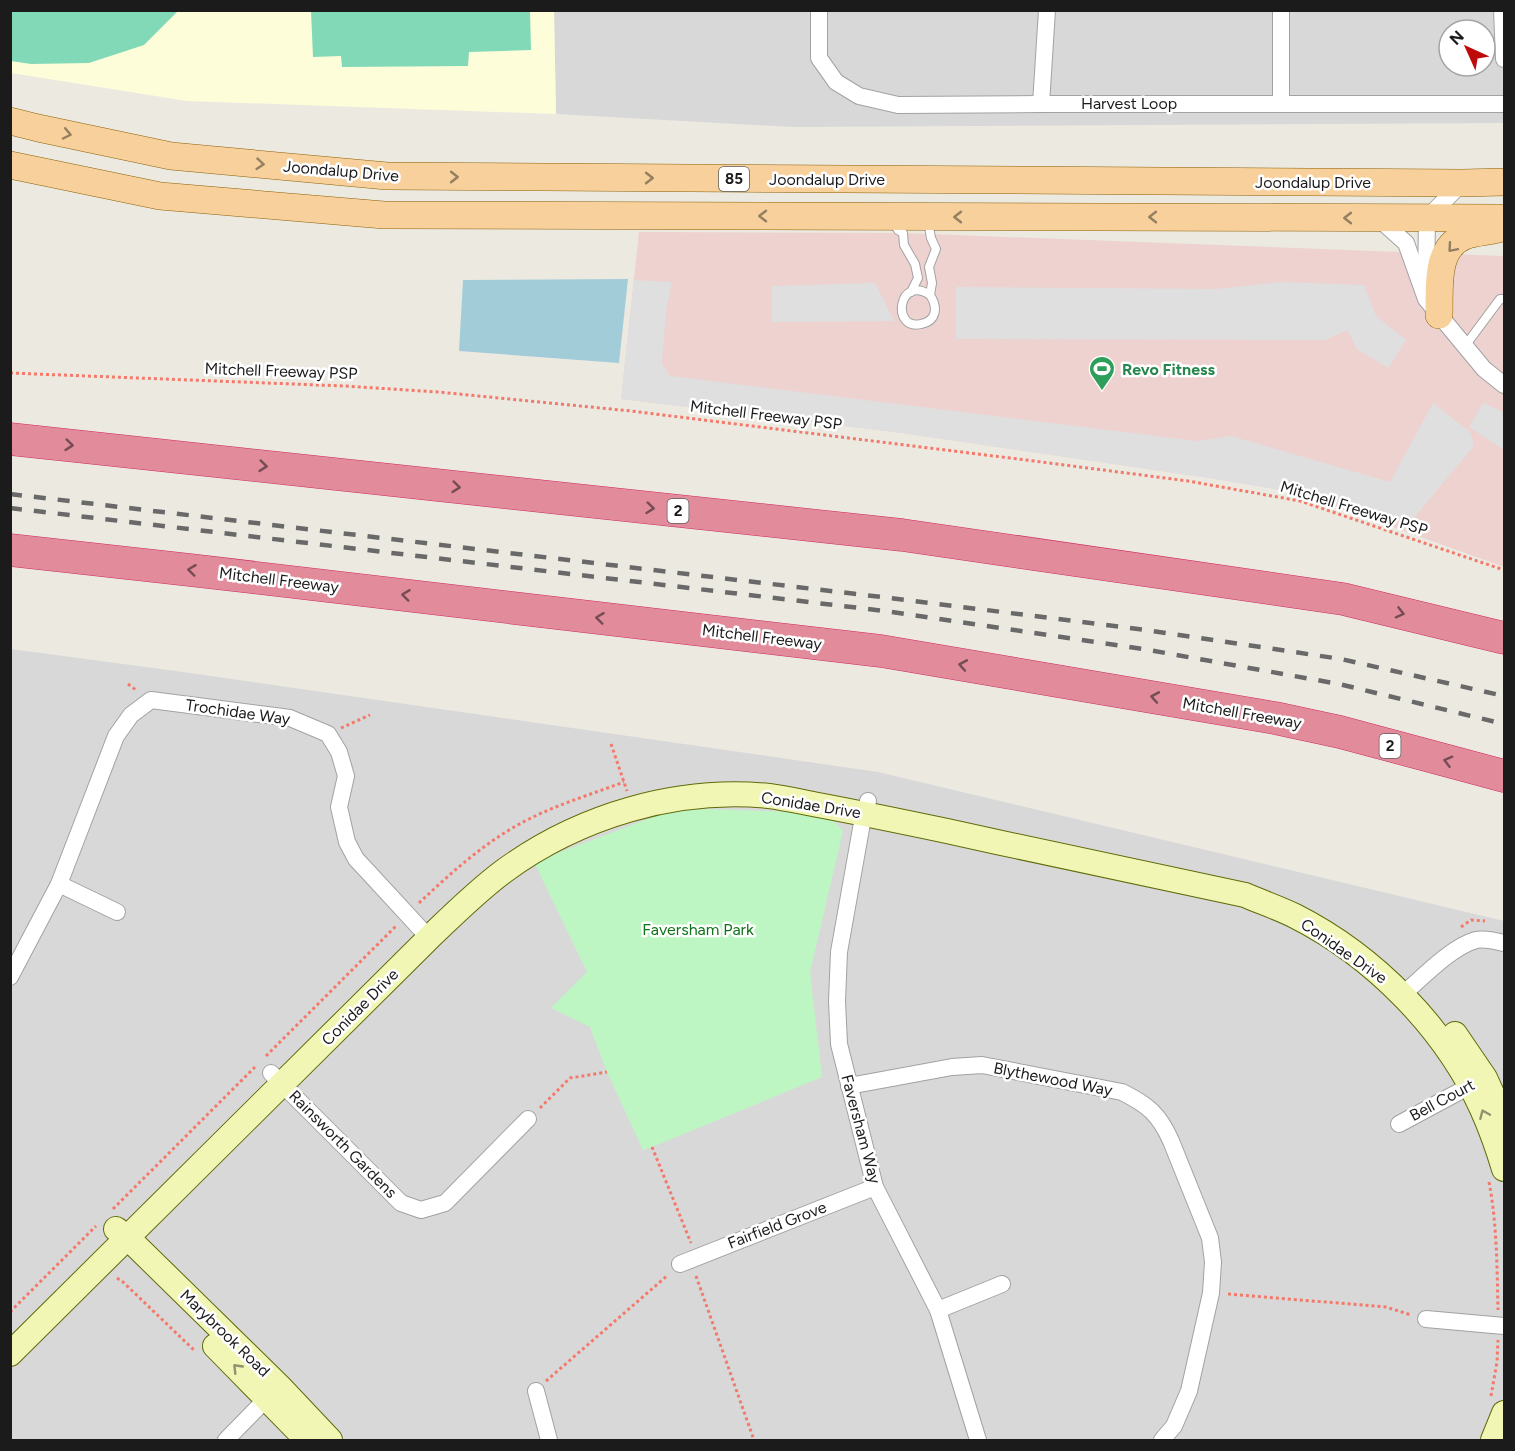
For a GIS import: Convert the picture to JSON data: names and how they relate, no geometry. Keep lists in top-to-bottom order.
{
  "streets": {
    "highway": ["2", "Mitchell Freeway"],
    "main road": ["Joondalup Drive", "85"],
    "street": [
      "Harvest Loop",
      "Trochidae Way",
      "Conidae Drive",
      "Blythewood Way",
      "Bell Court",
      "Faversham Way",
      "Rainsworth Gardens",
      "Fairfield Grove",
      "Marybrook Road"
    ],
    "path": ["Mitchell Freeway PSP"]
  },
  "crossings": [
    ["Conidae Drive", "Bell Court"],
    ["Conidae Drive", "Faversham Way"],
    ["Conidae Drive", "Rainsworth Gardens"],
    ["Conidae Drive", "Marybrook Road"],
    ["Blythewood Way", "Faversham Way"],
    ["Faversham Way", "Fairfield Grove"]
  ],
  "parks": ["Faversham Park"],
  "places": {
    "sports": ["Revo Fitness"]
  },
  "north": "top left"
}
